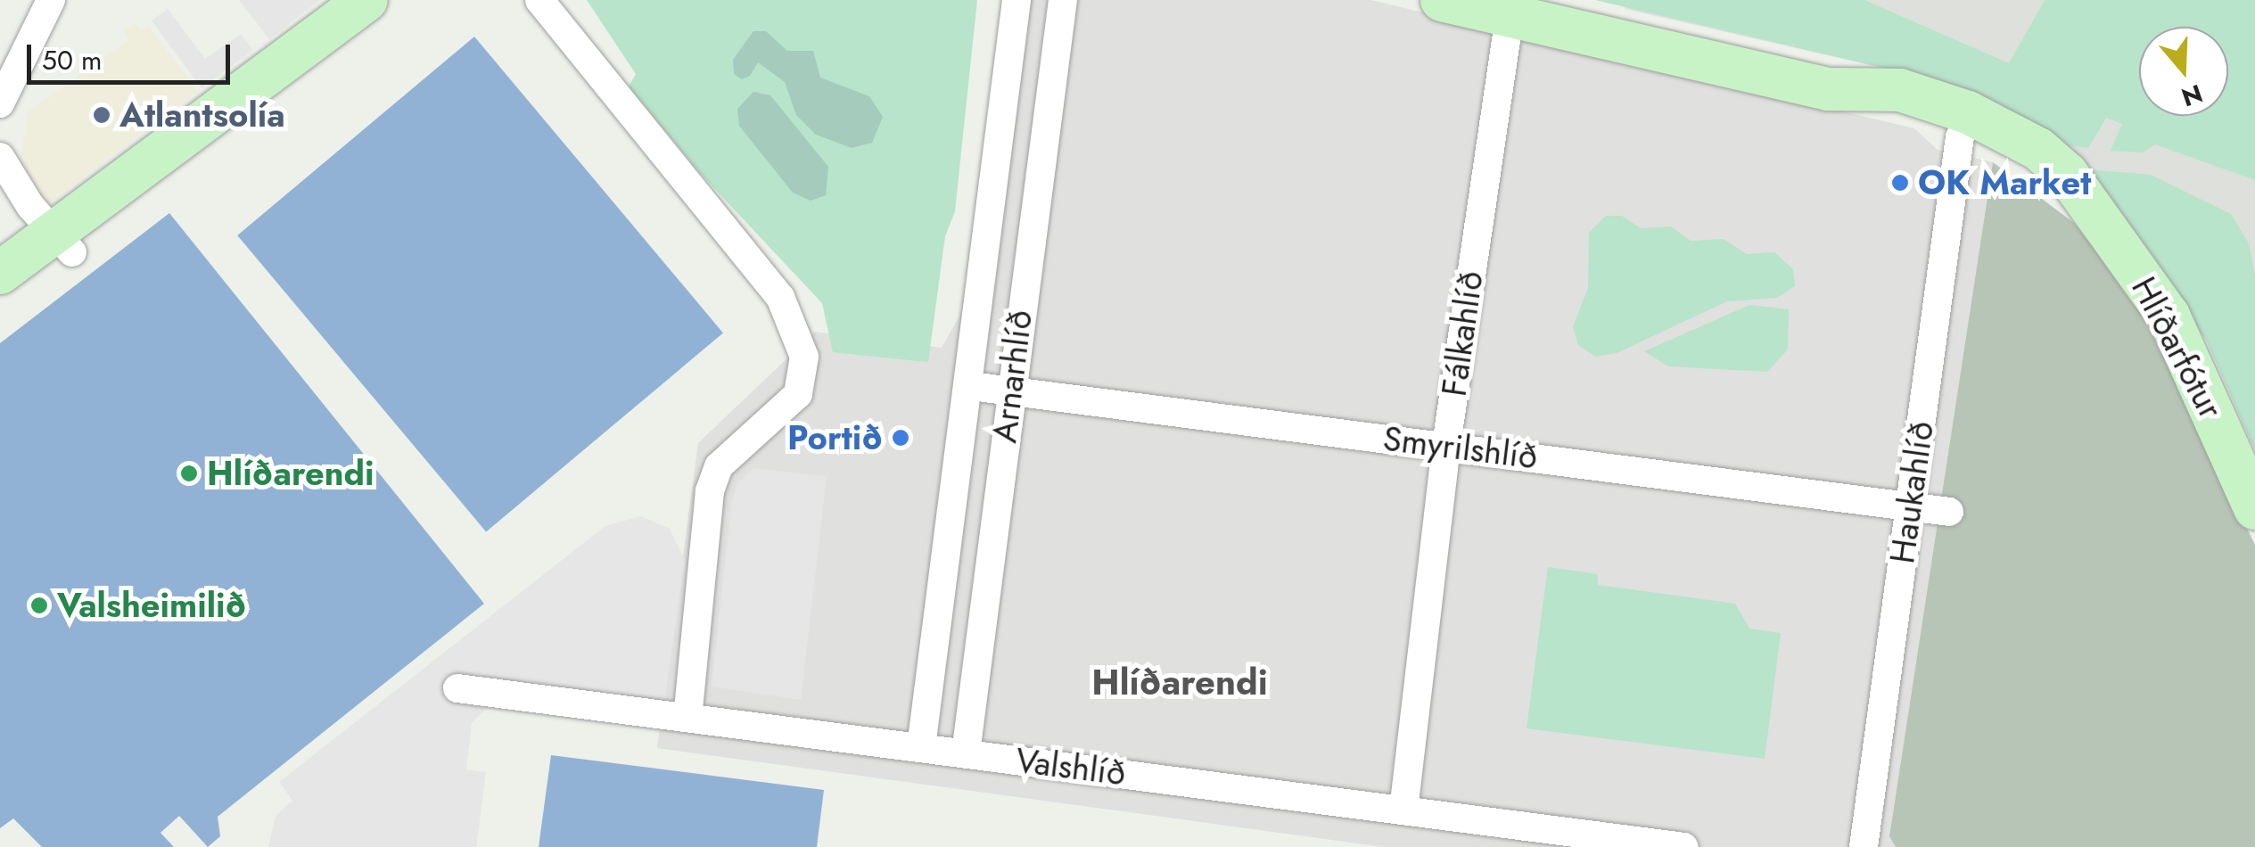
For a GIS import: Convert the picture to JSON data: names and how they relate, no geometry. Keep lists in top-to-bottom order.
{
  "streets": {
    "street": [
      "Fálkahlíð",
      "Hlíðarfótur",
      "Arnarhlíð",
      "Smyrilshlíð",
      "Haukahlíð",
      "Valshlíð"
    ]
  },
  "crossings": [
    ["Fálkahlíð", "Hlíðarfótur"],
    ["Fálkahlíð", "Smyrilshlíð"],
    ["Fálkahlíð", "Valshlíð"],
    ["Hlíðarfótur", "Haukahlíð"],
    ["Arnarhlíð", "Smyrilshlíð"],
    ["Arnarhlíð", "Valshlíð"],
    ["Smyrilshlíð", "Haukahlíð"]
  ],
  "districts": ["Hlíðarendi"],
  "places": [
    "Atlantsolía",
    "OK Market",
    "Portið",
    "Hlíðarendi",
    "Valsheimilið"
  ],
  "scale_bar": "50 m",
  "north": "bottom"
}
